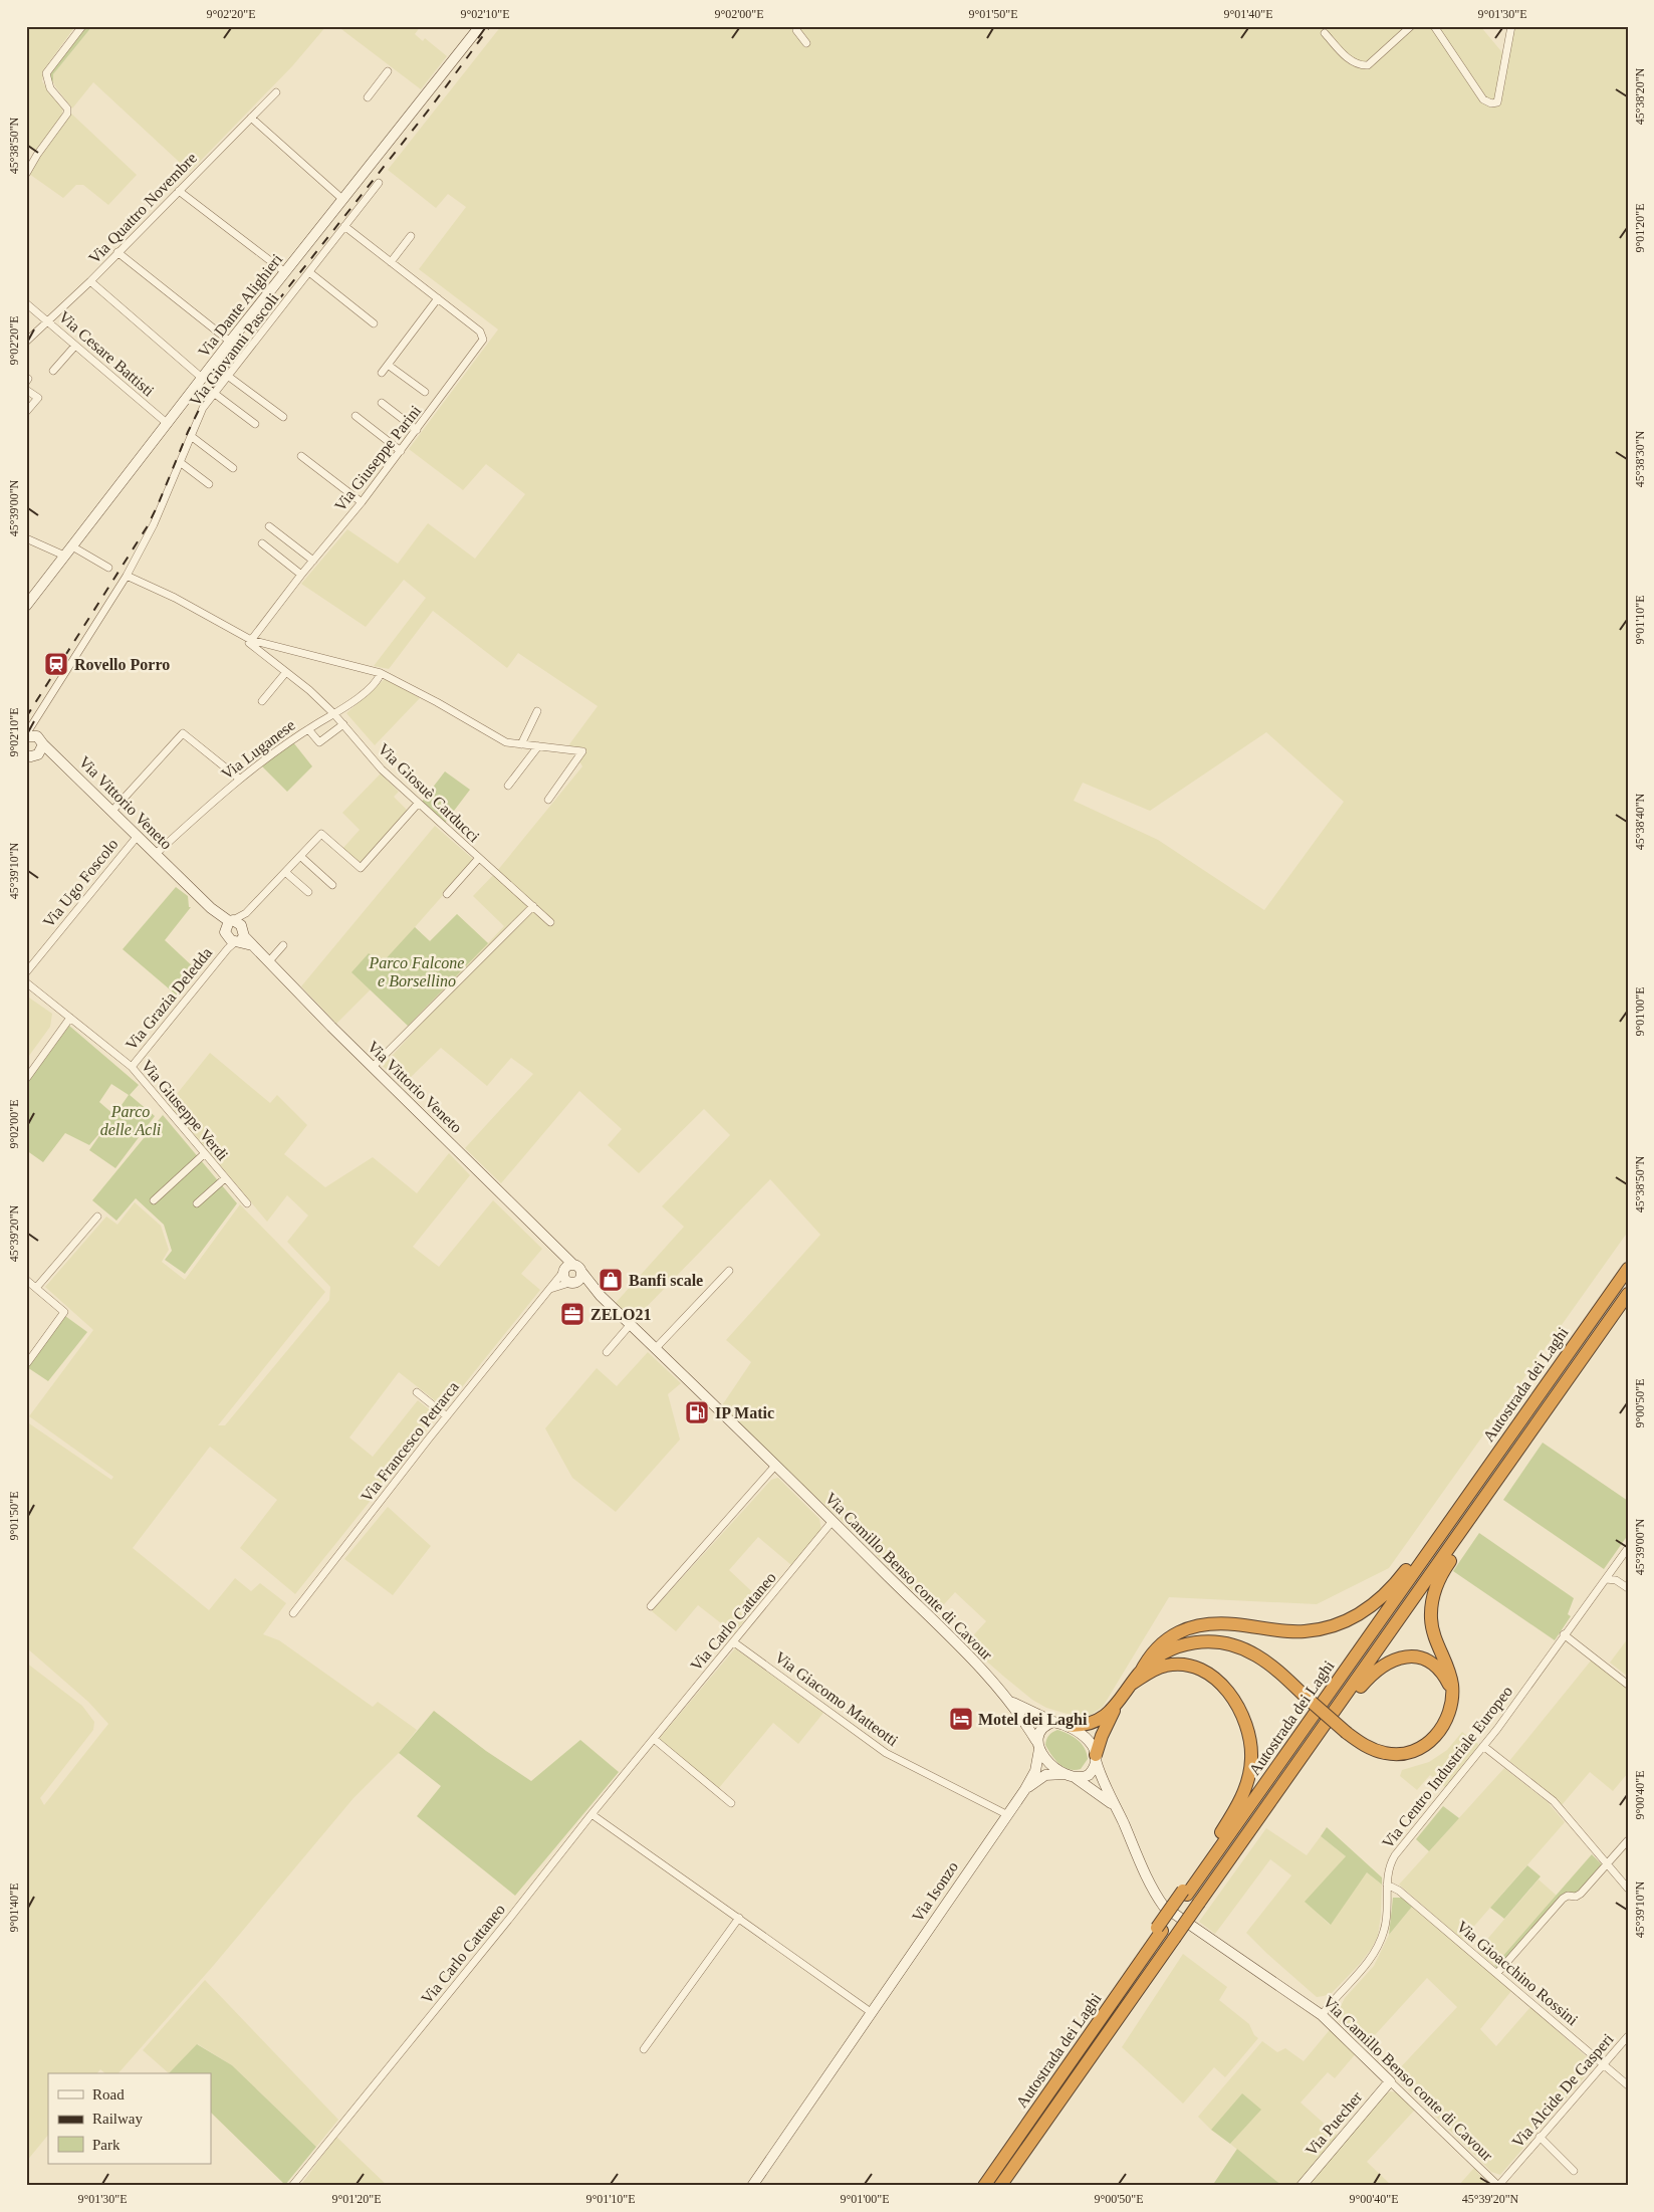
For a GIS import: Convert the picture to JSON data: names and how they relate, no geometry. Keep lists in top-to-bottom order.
{
  "streets": {
    "highway": ["Autostrada dei Laghi"],
    "street": [
      "Via Quattro Novembre",
      "Via Dante Alighieri",
      "Via Giovanni Pascoli",
      "Via Cesare Battisti",
      "Via Giuseppe Parini",
      "Via Luganese",
      "Via Giosuè Carducci",
      "Via Vittorio Veneto",
      "Via Ugo Foscolo",
      "Via Grazia Deledda",
      "Via Giuseppe Verdi",
      "Via Francesco Petrarca",
      "Via Camillo Benso conte di Cavour",
      "Via Carlo Cattaneo",
      "Via Giacomo Matteotti",
      "Via Centro Industriale Europeo",
      "Via Isonzo",
      "Via Gioacchino Rossini",
      "Via Alcide De Gasperi",
      "Via Puecher"
    ]
  },
  "crossings": [
    ["Via Quattro Novembre", "Via Cesare Battisti"],
    ["Via Dante Alighieri", "Via Cesare Battisti"],
    ["Via Giovanni Pascoli", "Via Giuseppe Parini"],
    ["Via Giovanni Pascoli", "Via Vittorio Veneto"],
    ["Via Giuseppe Parini", "Via Giosuè Carducci"],
    ["Via Luganese", "Via Giosuè Carducci"],
    ["Via Luganese", "Via Vittorio Veneto"],
    ["Via Vittorio Veneto", "Via Ugo Foscolo"],
    ["Via Vittorio Veneto", "Via Grazia Deledda"],
    ["Via Vittorio Veneto", "Via Francesco Petrarca"],
    ["Via Grazia Deledda", "Via Giuseppe Verdi"],
    ["Via Camillo Benso conte di Cavour", "Via Carlo Cattaneo"],
    ["Via Camillo Benso conte di Cavour", "Via Centro Industriale Europeo"],
    ["Via Camillo Benso conte di Cavour", "Via Isonzo"],
    ["Via Camillo Benso conte di Cavour", "Via Alcide De Gasperi"],
    ["Via Camillo Benso conte di Cavour", "Via Puecher"],
    ["Via Carlo Cattaneo", "Via Giacomo Matteotti"],
    ["Via Giacomo Matteotti", "Via Isonzo"],
    ["Via Centro Industriale Europeo", "Via Gioacchino Rossini"],
    ["Via Gioacchino Rossini", "Via Alcide De Gasperi"]
  ],
  "parks": ["Parco Falcone e Borsellino", "Parco delle Acli"],
  "places": {
    "station": ["Rovello Porro"],
    "shop": ["Banfi scale"],
    "office": ["ZELO21"],
    "fuel station": ["IP Matic"],
    "hotel": ["Motel dei Laghi"]
  },
  "legend": ["Road", "Railway", "Park"],
  "coordinates": [
    "9°02'20\"E",
    "9°02'10\"E",
    "9°02'00\"E",
    "9°01'50\"E",
    "9°01'40\"E",
    "9°01'30\"E",
    "45°38'20\"N",
    "45°38'50\"N",
    "9°01'20\"E",
    "45°38'30\"N",
    "45°39'00\"N",
    "9°01'10\"E",
    "45°38'40\"N",
    "45°39'10\"N",
    "9°01'00\"E",
    "45°39'20\"N",
    "9°00'50\"E",
    "9°00'40\"E"
  ]
}
